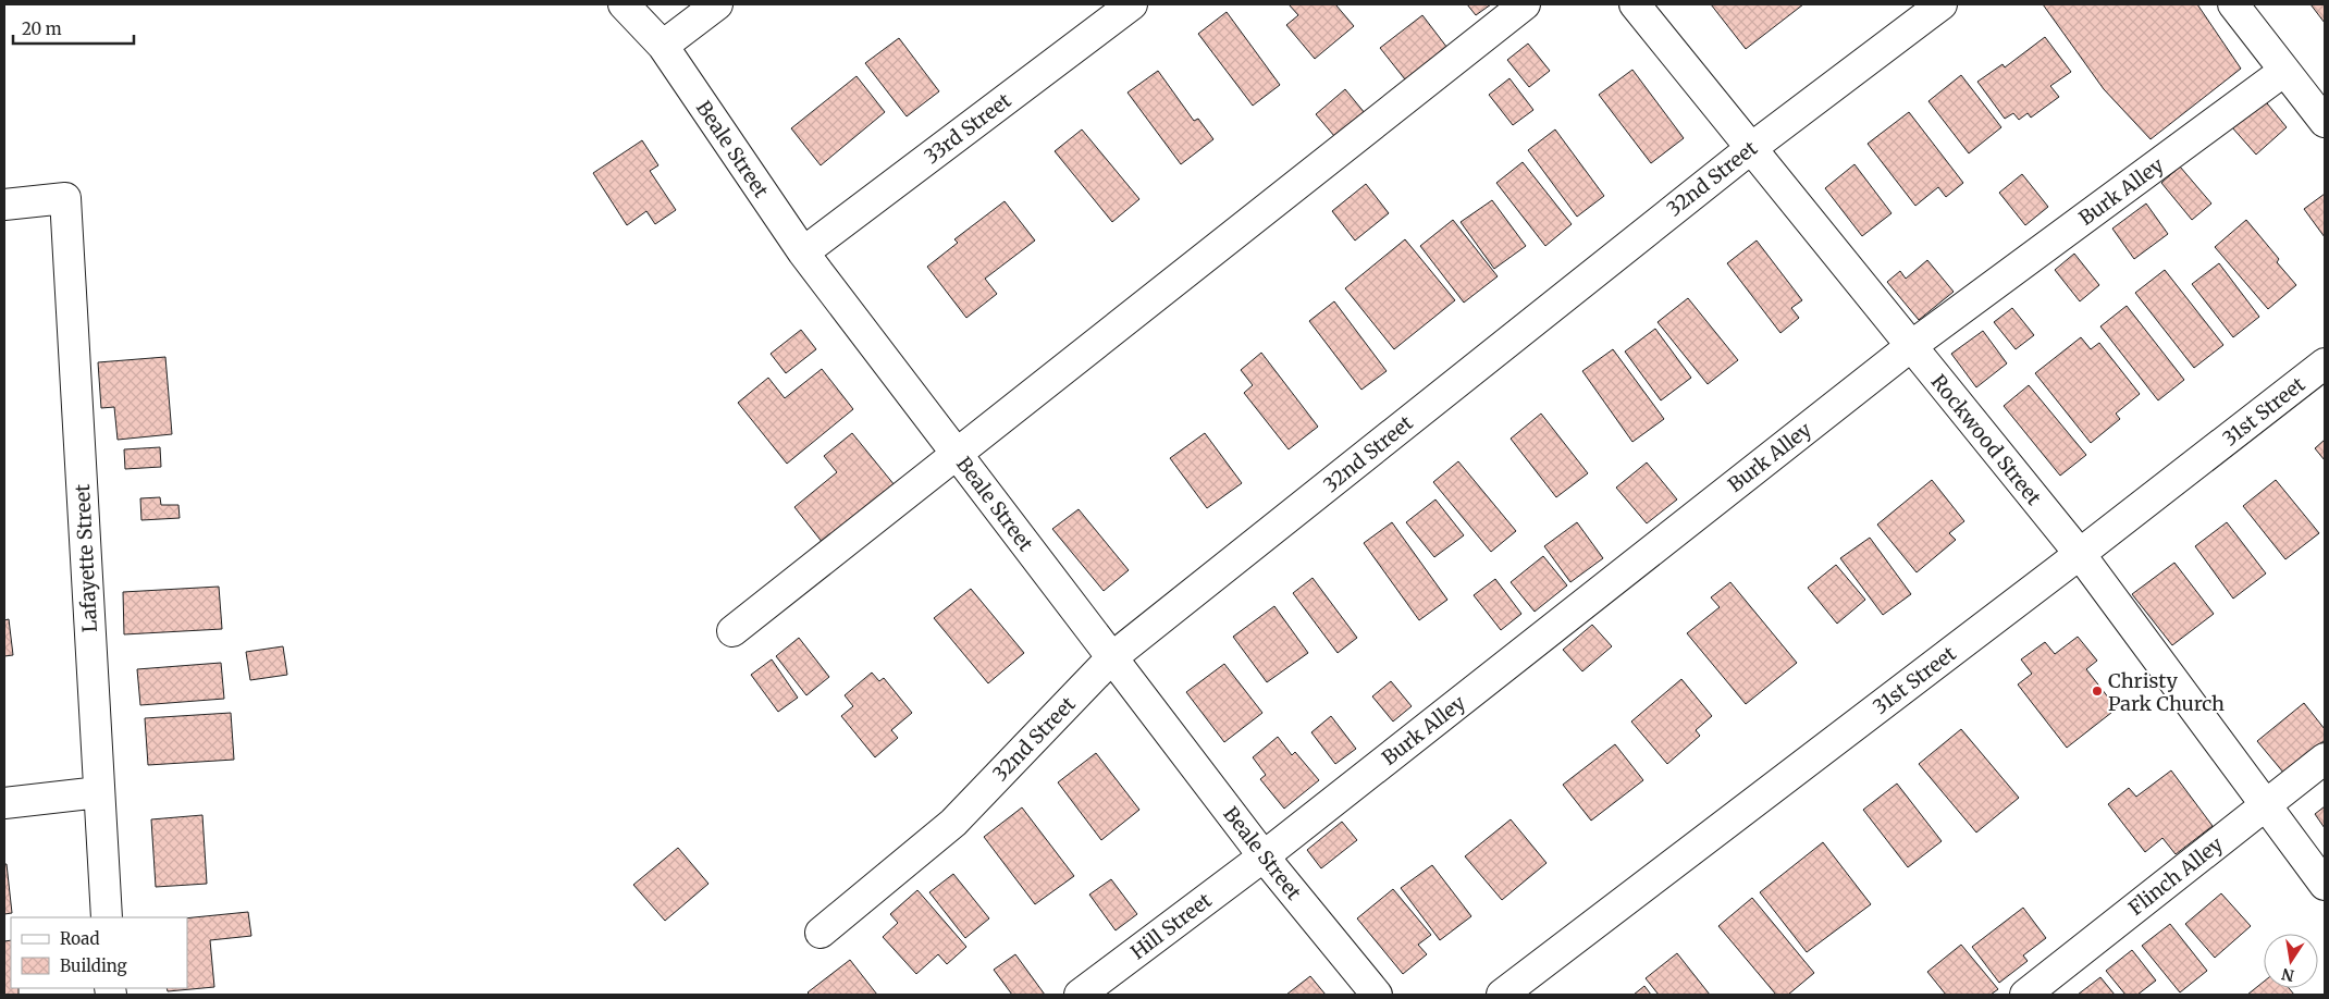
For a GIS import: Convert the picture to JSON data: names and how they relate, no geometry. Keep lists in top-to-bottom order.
{
  "streets": {
    "street": [
      "33rd Street",
      "Beale Street",
      "32nd Street",
      "Burk Alley",
      "31st Street",
      "Rockwood Street",
      "Lafayette Street",
      "Flinch Alley",
      "Hill Street"
    ]
  },
  "crossings": [
    ["33rd Street", "Beale Street"],
    ["Beale Street", "32nd Street"],
    ["Beale Street", "Burk Alley"],
    ["Beale Street", "Hill Street"],
    ["32nd Street", "Rockwood Street"],
    ["Burk Alley", "Rockwood Street"],
    ["Burk Alley", "Hill Street"],
    ["31st Street", "Rockwood Street"],
    ["Rockwood Street", "Flinch Alley"]
  ],
  "places": ["Christy Park Church"],
  "legend": ["Road", "Building"],
  "scale_bar": "20 m",
  "north": "bottom"
}
